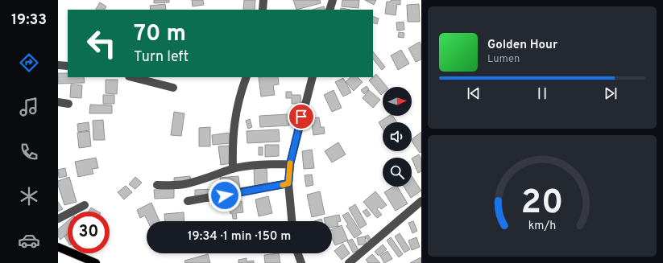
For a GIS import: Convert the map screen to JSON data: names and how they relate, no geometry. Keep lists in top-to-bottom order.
{
  "north": "right",
  "page": {
    "tabs": "19:33",
    "turn": ["70 m", "Turn left"],
    "song": ["Golden Hour", "Lumen"],
    "limit": "30",
    "trip": "19:34 · 1 min · 150 m",
    "gauge": ["20", "km/h"]
  }
}
